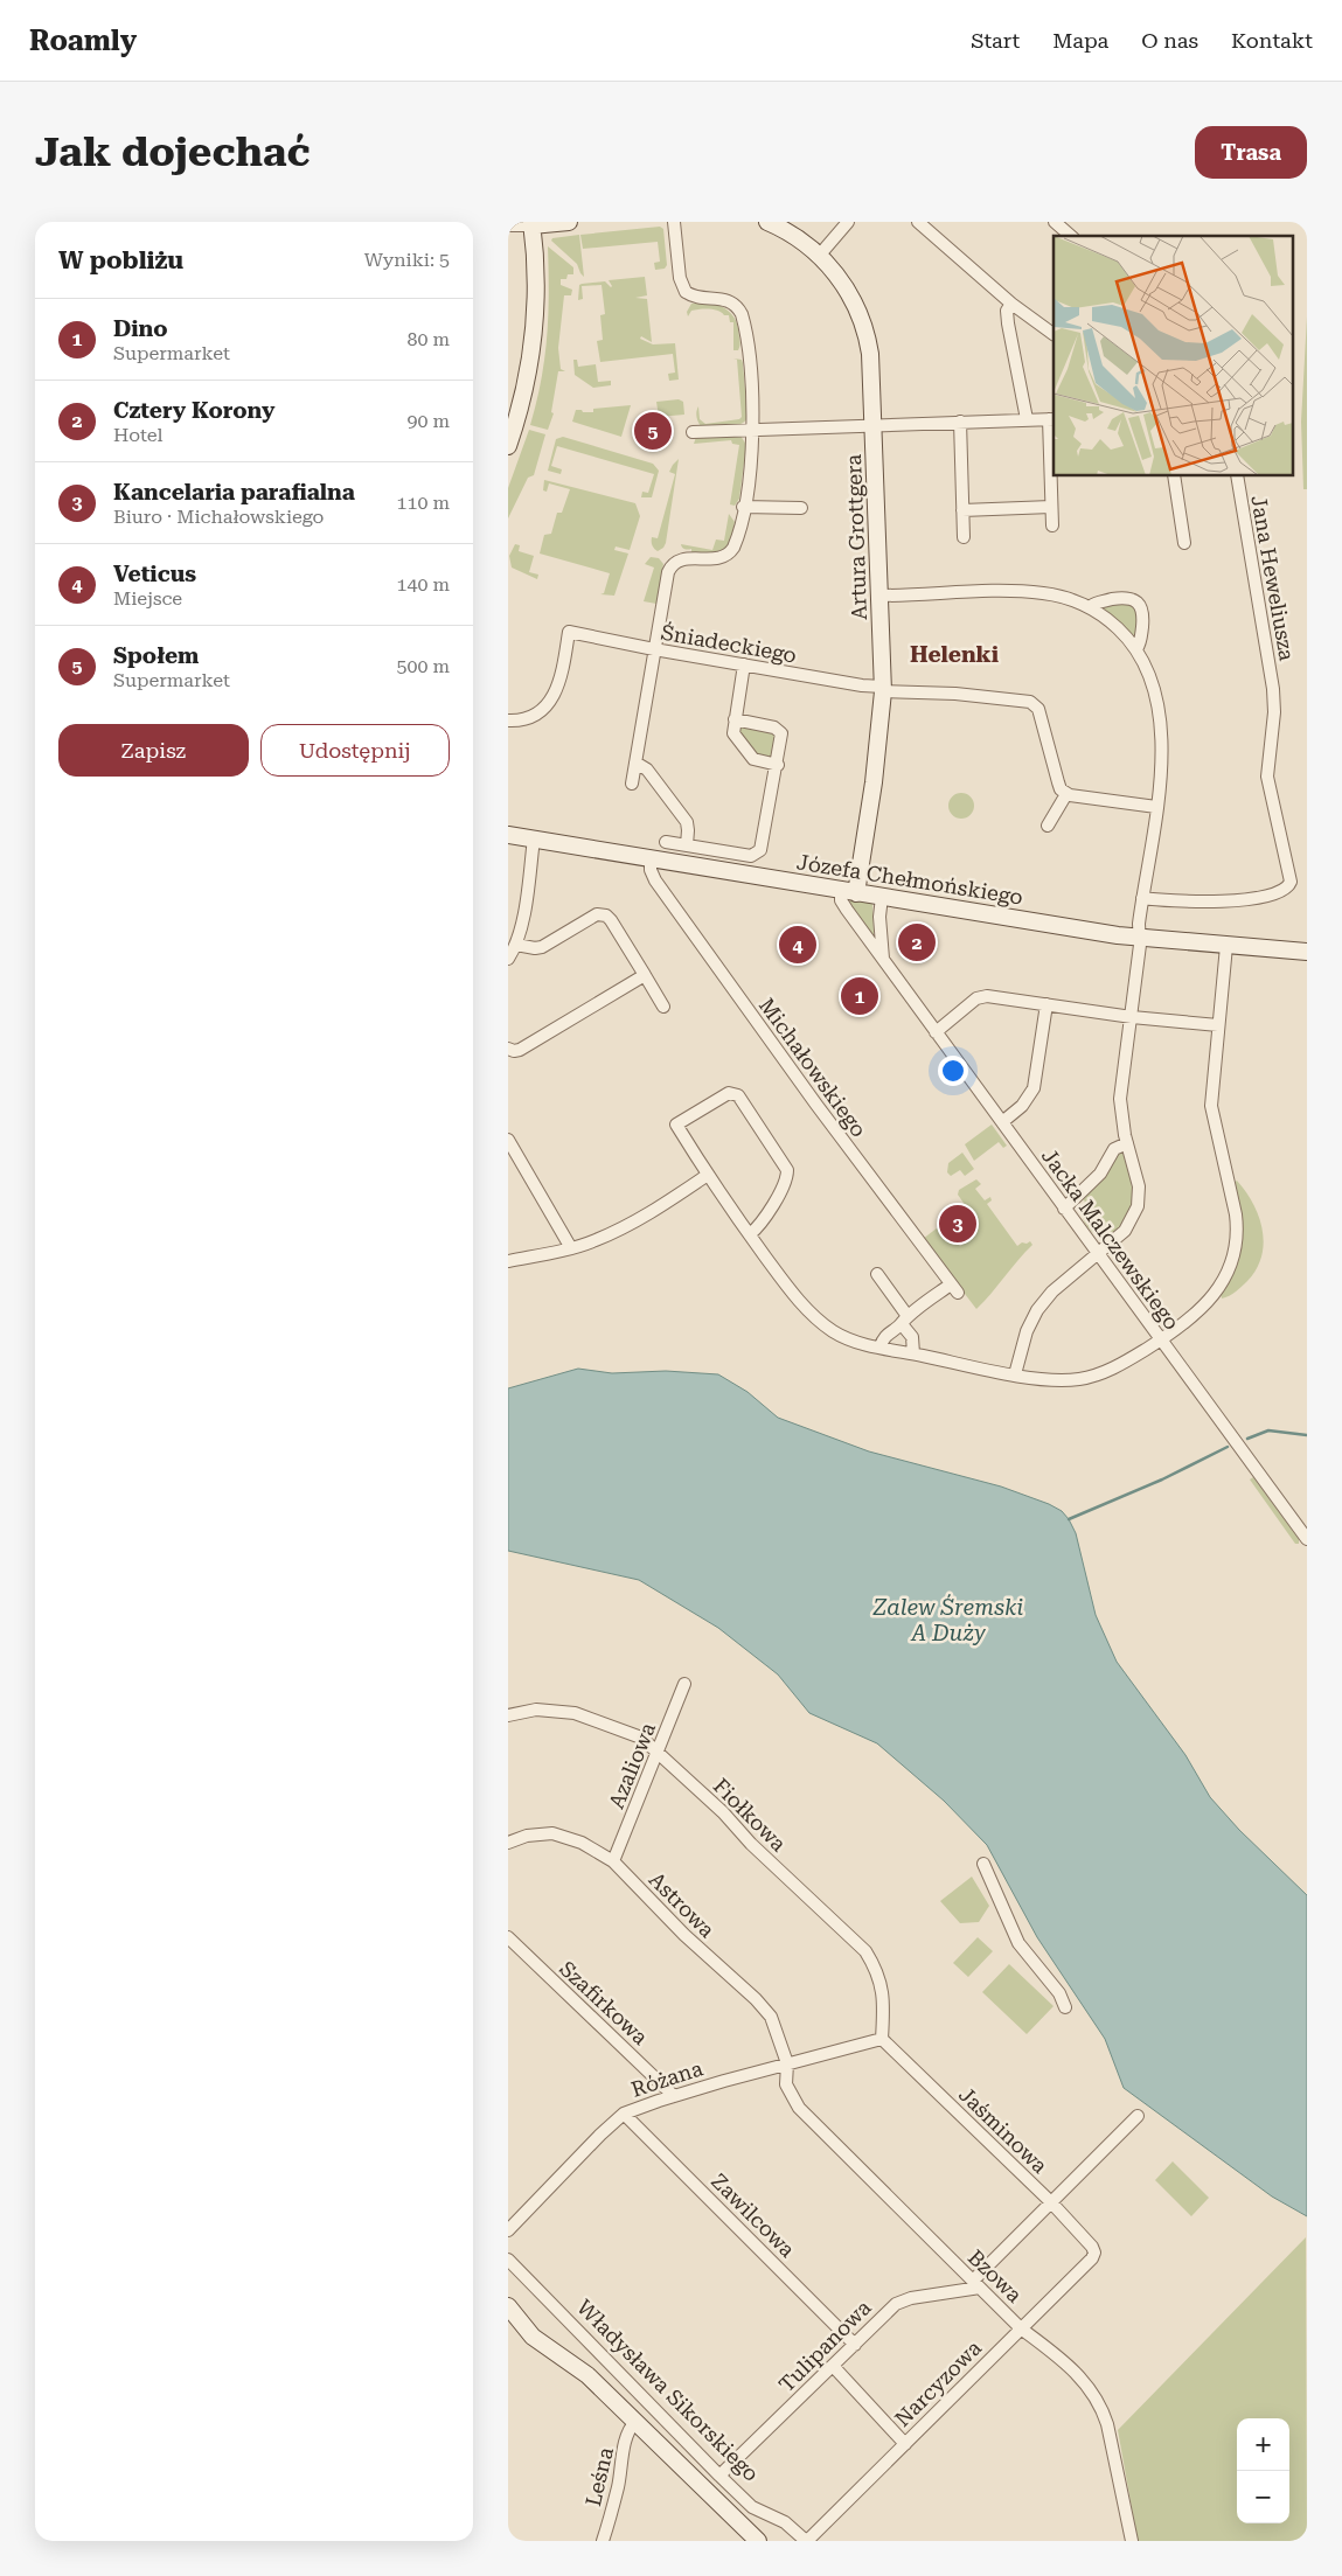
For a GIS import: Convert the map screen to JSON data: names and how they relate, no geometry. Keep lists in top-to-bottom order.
{
  "streets": {
    "street": [
      "Artura Grottgera",
      "Jana Heweliusza",
      "Śniadeckiego",
      "Józefa Chełmońskiego",
      "Michałowskiego",
      "Jacka Malczewskiego",
      "Azaliowa",
      "Fiołkowa",
      "Astrowa",
      "Szafirkowa",
      "Różana",
      "Jaśminowa",
      "Zawilcowa",
      "Bzowa",
      "Tulipanowa",
      "Narcyzowa",
      "Władysława Sikorskiego",
      "Leśna"
    ]
  },
  "crossings": [
    ["Artura Grottgera", "Śniadeckiego"],
    ["Artura Grottgera", "Józefa Chełmońskiego"],
    ["Artura Grottgera", "Jacka Malczewskiego"],
    ["Józefa Chełmońskiego", "Michałowskiego"],
    ["Józefa Chełmońskiego", "Jacka Malczewskiego"],
    ["Azaliowa", "Fiołkowa"],
    ["Azaliowa", "Astrowa"],
    ["Fiołkowa", "Różana"],
    ["Fiołkowa", "Jaśminowa"],
    ["Astrowa", "Różana"],
    ["Astrowa", "Bzowa"],
    ["Szafirkowa", "Różana"],
    ["Różana", "Jaśminowa"],
    ["Różana", "Zawilcowa"],
    ["Różana", "Bzowa"],
    ["Jaśminowa", "Narcyzowa"],
    ["Zawilcowa", "Tulipanowa"],
    ["Bzowa", "Tulipanowa"],
    ["Bzowa", "Narcyzowa"],
    ["Tulipanowa", "Władysława Sikorskiego"],
    ["Narcyzowa", "Władysława Sikorskiego"]
  ],
  "districts": ["Helenki"],
  "water": ["Zalew Śremski A Duży"],
  "page": {
    "header": "Roamly",
    "nav": [
      "Start",
      "Mapa",
      "O nas",
      "Kontakt"
    ],
    "buttons": [
      "Trasa",
      ["Zapisz", "Udostępnij"]
    ],
    "title": "Jak dojechać",
    "heading": ["W pobliżu", "Wyniki: 5"],
    "list": [
      {
        "mark": "1",
        "name": "Dino",
        "note": "Supermarket",
        "value": "80 m"
      },
      {
        "mark": "2",
        "name": "Cztery Korony",
        "note": "Hotel",
        "value": "90 m"
      },
      {
        "mark": "3",
        "name": "Kancelaria parafialna",
        "note": "Biuro · Michałowskiego",
        "value": "110 m"
      },
      {
        "mark": "4",
        "name": "Veticus",
        "note": "Miejsce",
        "value": "140 m"
      },
      {
        "mark": "5",
        "name": "Społem",
        "note": "Supermarket",
        "value": "500 m"
      }
    ],
    "pins": [
      "5",
      "2",
      "4",
      "1",
      "3"
    ],
    "map_buttons": ["+", "−"]
  }
}
